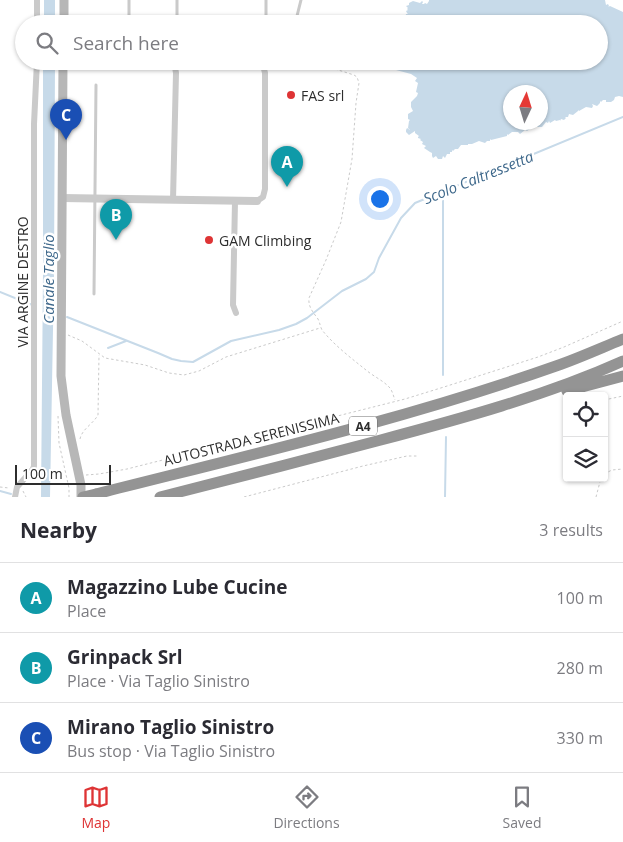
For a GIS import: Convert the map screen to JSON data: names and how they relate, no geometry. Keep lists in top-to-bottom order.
{
  "streets": {
    "highway": ["A4", "AUTOSTRADA SERENISSIMA"],
    "street": ["VIA ARGINE DESTRO"]
  },
  "water": ["Scolo Caltressetta", "Canale Taglio"],
  "places": ["FAS srl", "GAM Climbing"],
  "scale_bar": "100 m",
  "north": "top",
  "page": {
    "search": "Search here",
    "pins": ["C", "A", "B"],
    "scale": "100 m",
    "heading": ["Nearby", "3 results"],
    "list": [
      {
        "mark": "A",
        "name": "Magazzino Lube Cucine",
        "note": "Place",
        "value": "100 m"
      },
      {
        "mark": "B",
        "name": "Grinpack Srl",
        "note": "Place · Via Taglio Sinistro",
        "value": "280 m"
      },
      {
        "mark": "C",
        "name": "Mirano Taglio Sinistro",
        "note": "Bus stop · Via Taglio Sinistro",
        "value": "330 m"
      }
    ],
    "nav": ["Map", "Directions", "Saved"]
  }
}
